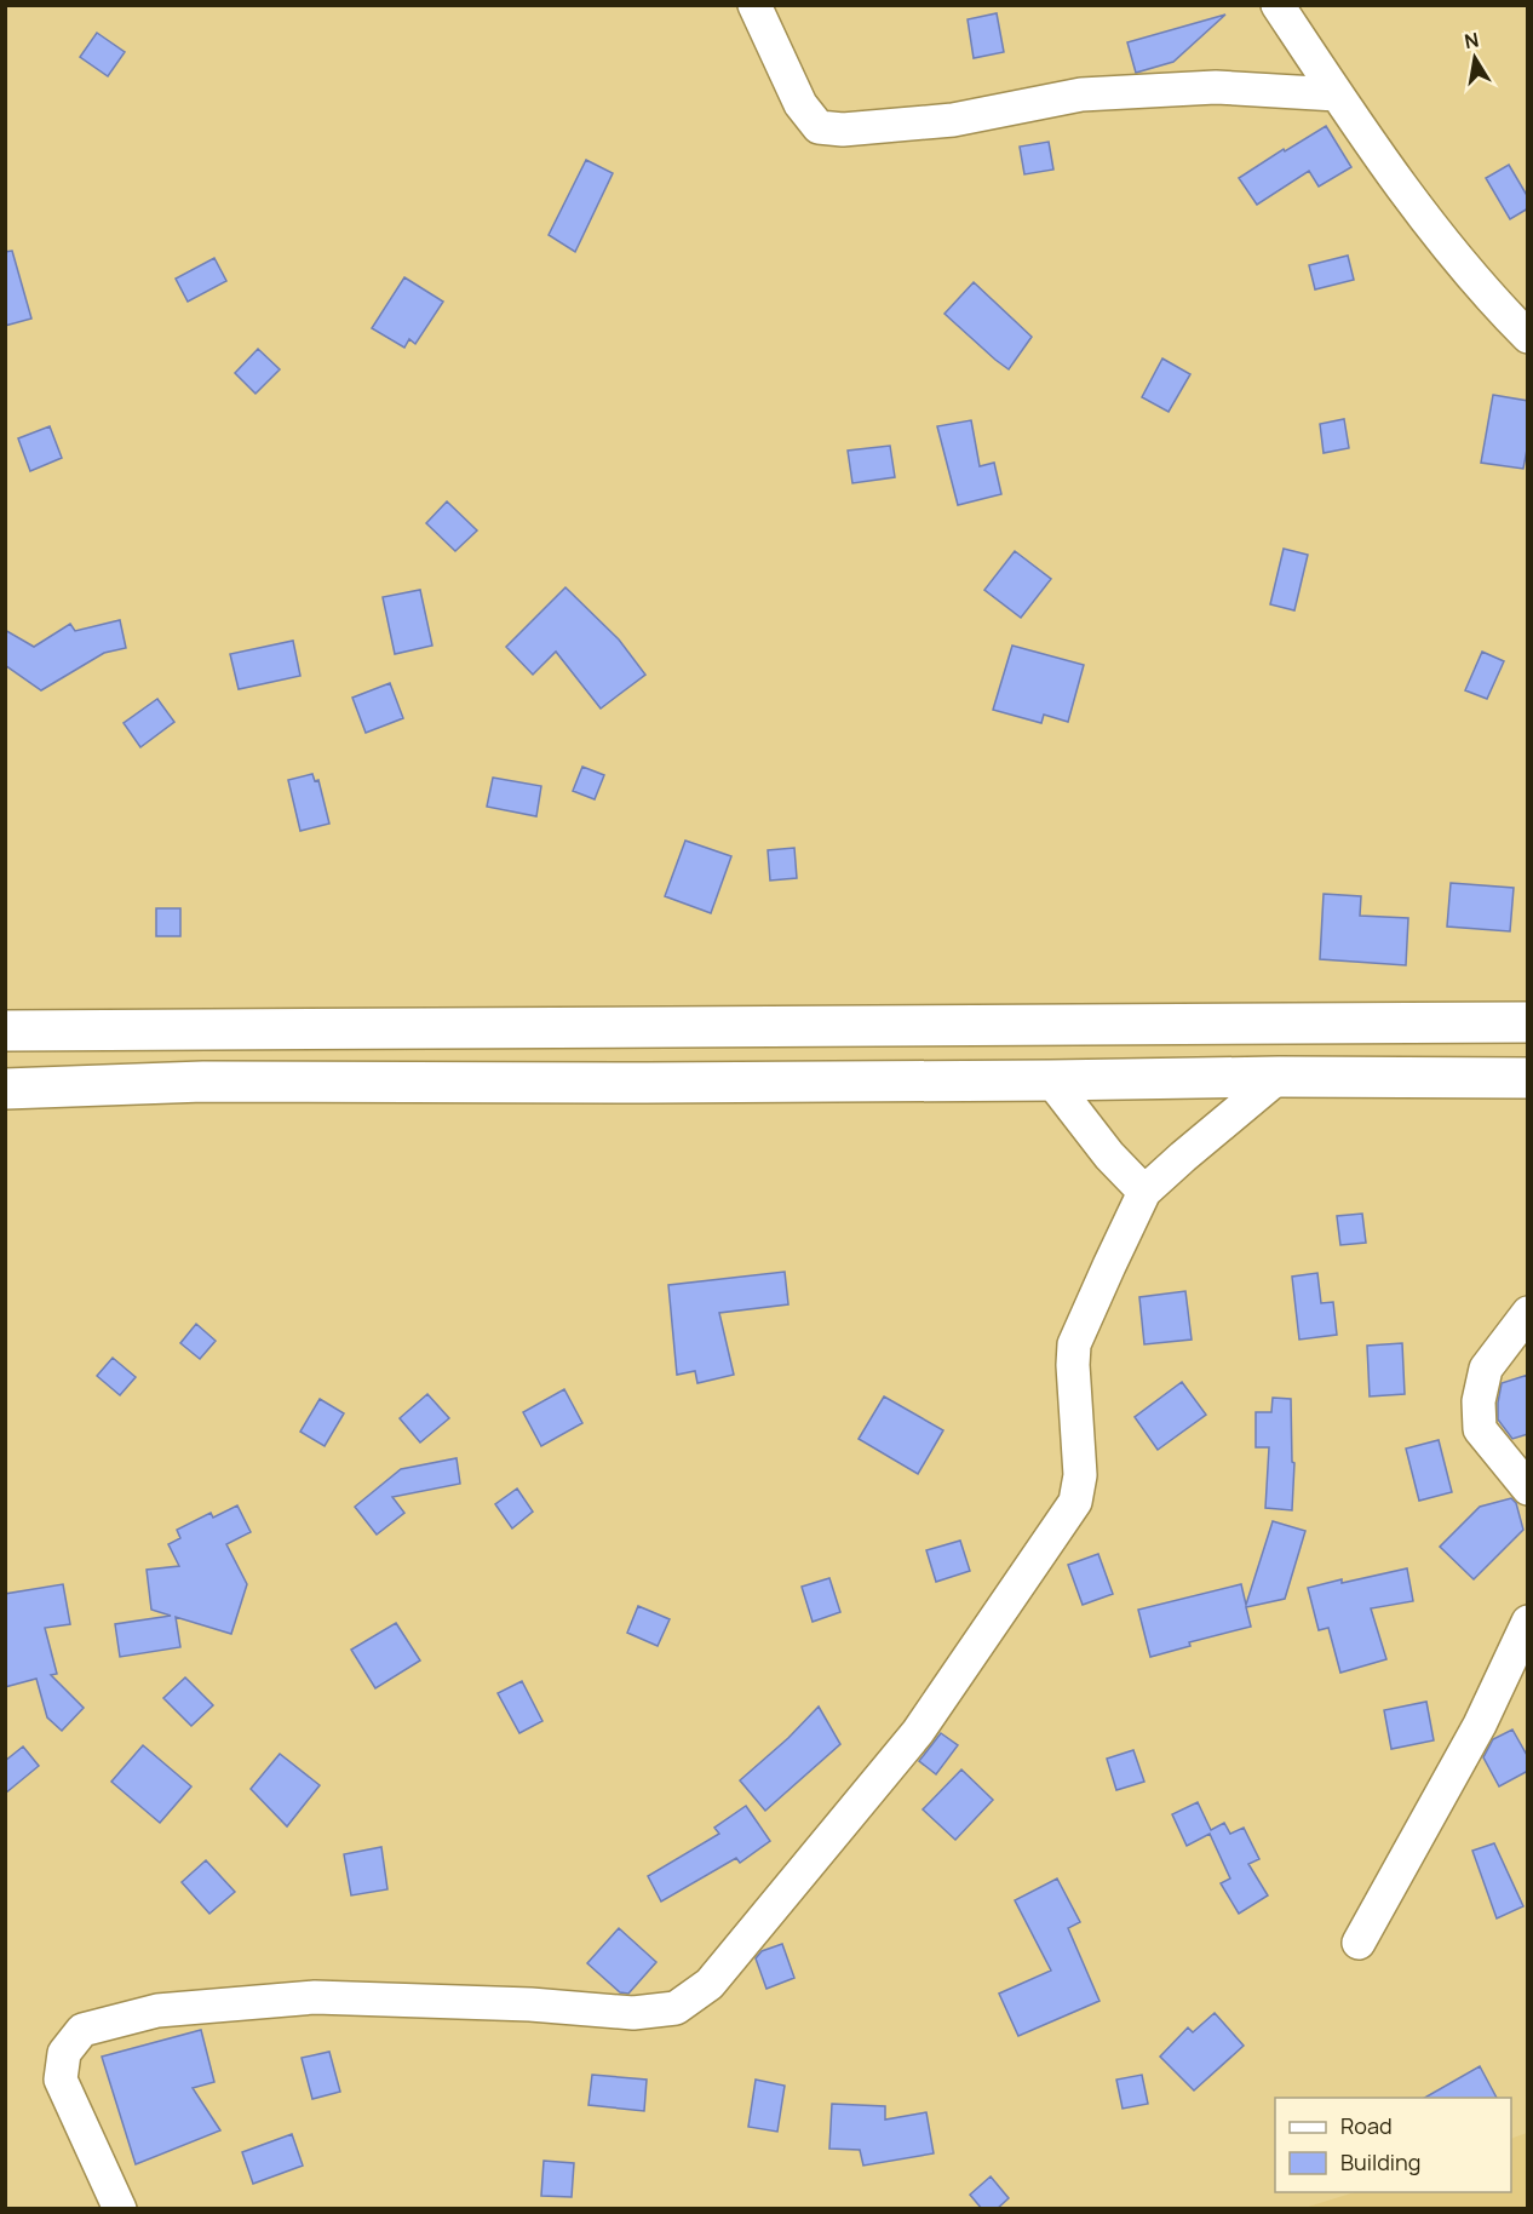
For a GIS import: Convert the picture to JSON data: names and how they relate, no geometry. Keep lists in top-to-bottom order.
{
  "legend": ["Road", "Building"],
  "north": "top"
}
